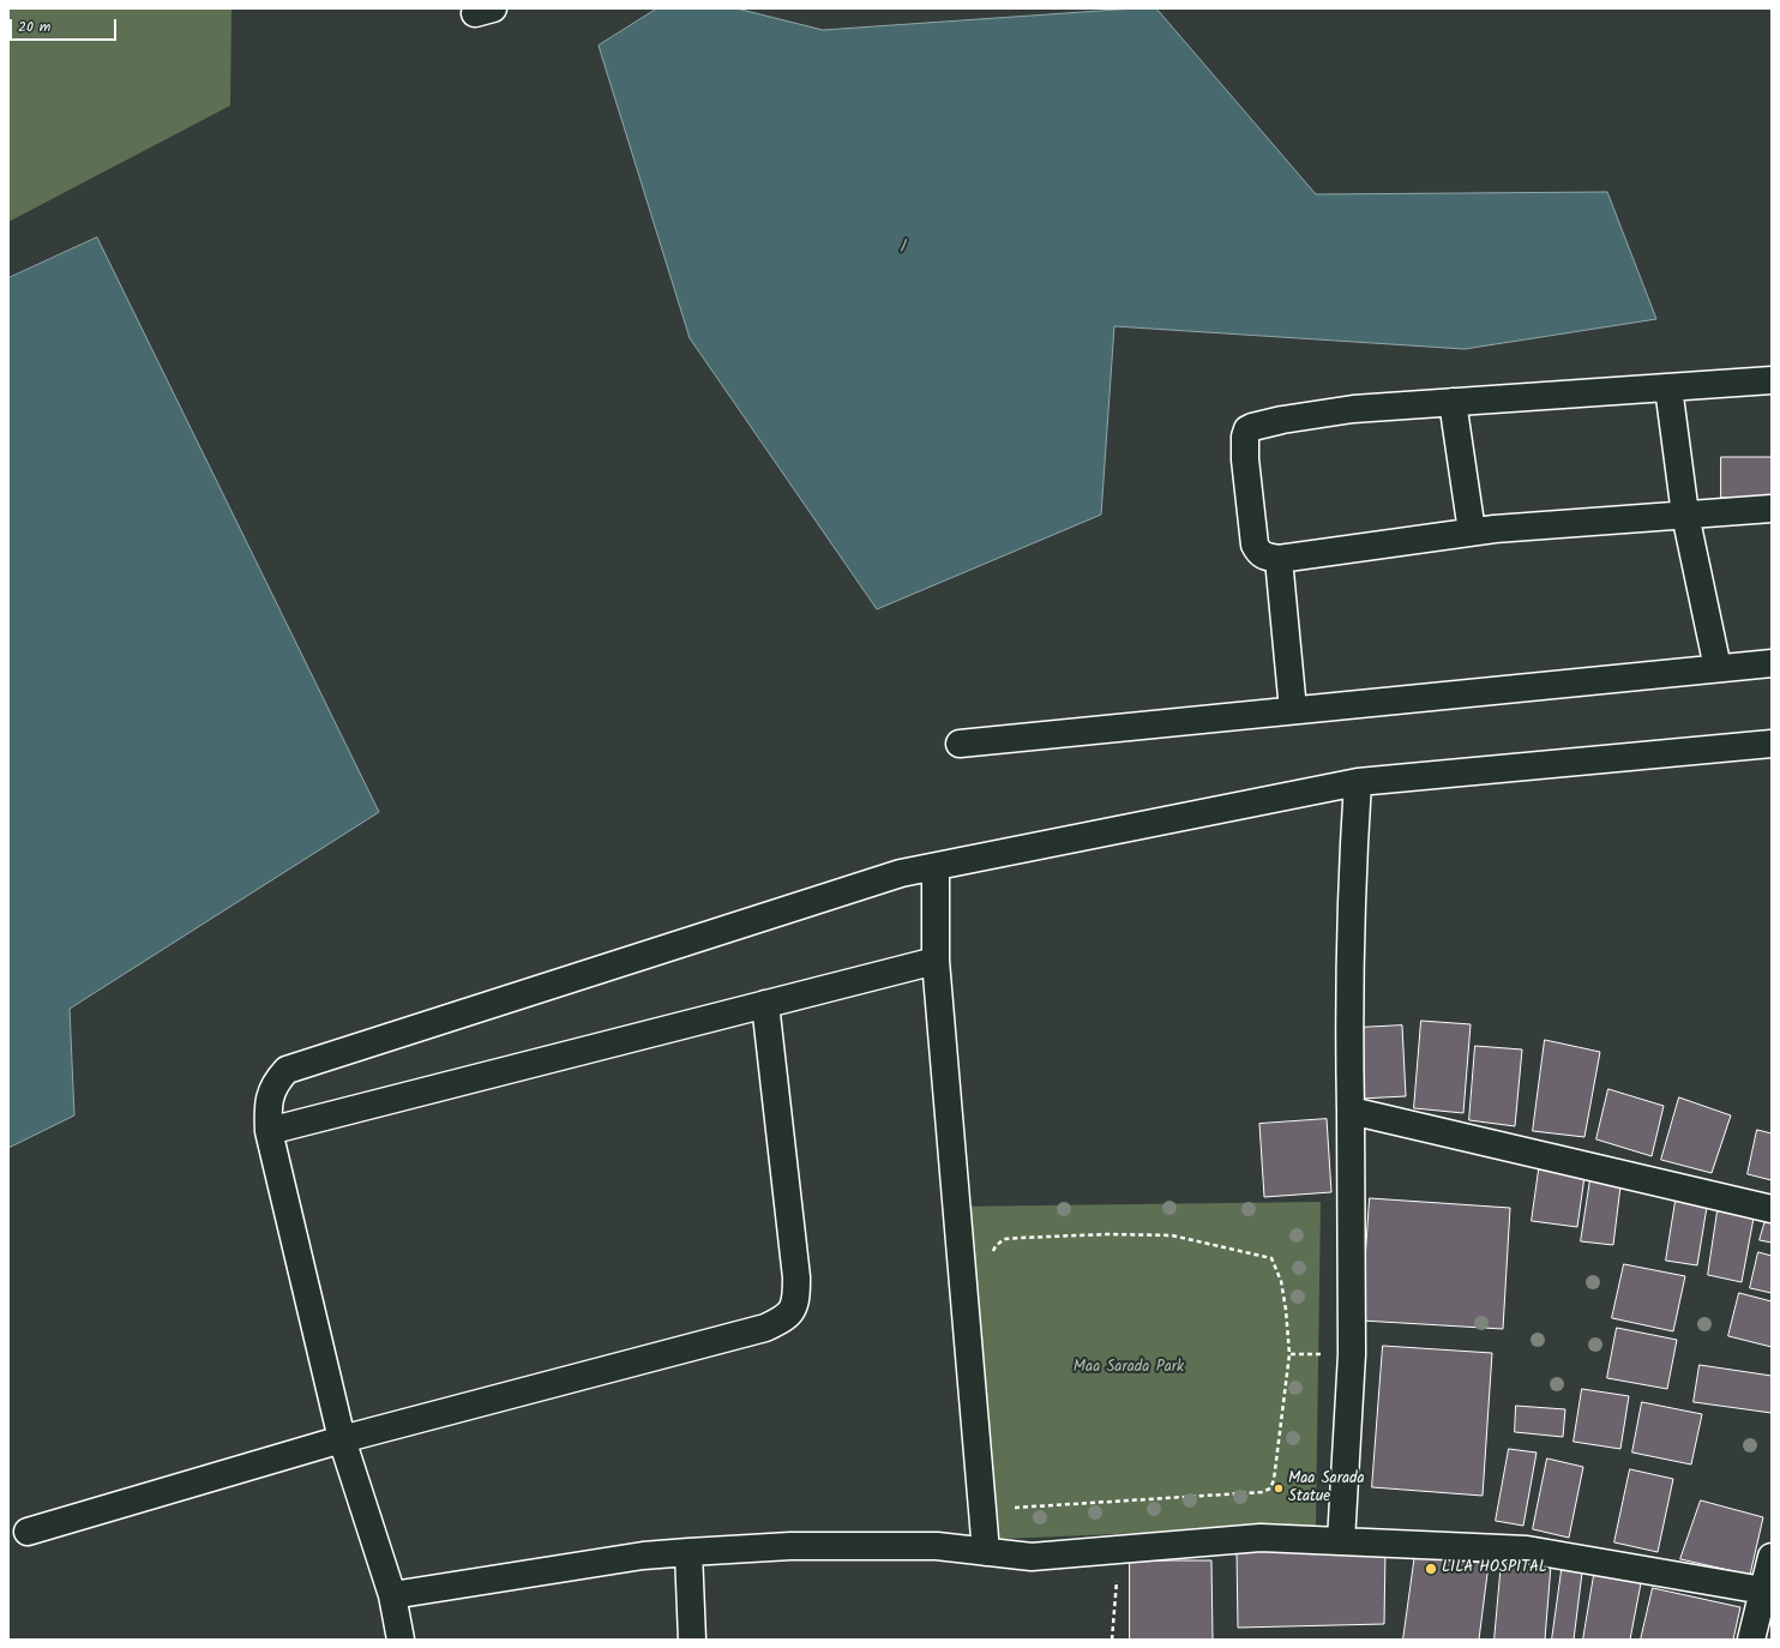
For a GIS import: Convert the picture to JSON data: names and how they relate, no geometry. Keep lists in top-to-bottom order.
{
  "water": ["l"],
  "parks": ["Maa Sarada Park"],
  "places": ["Maa Sarada Statue", "LILA HOSPITAL"],
  "scale_bar": "20 m"
}
